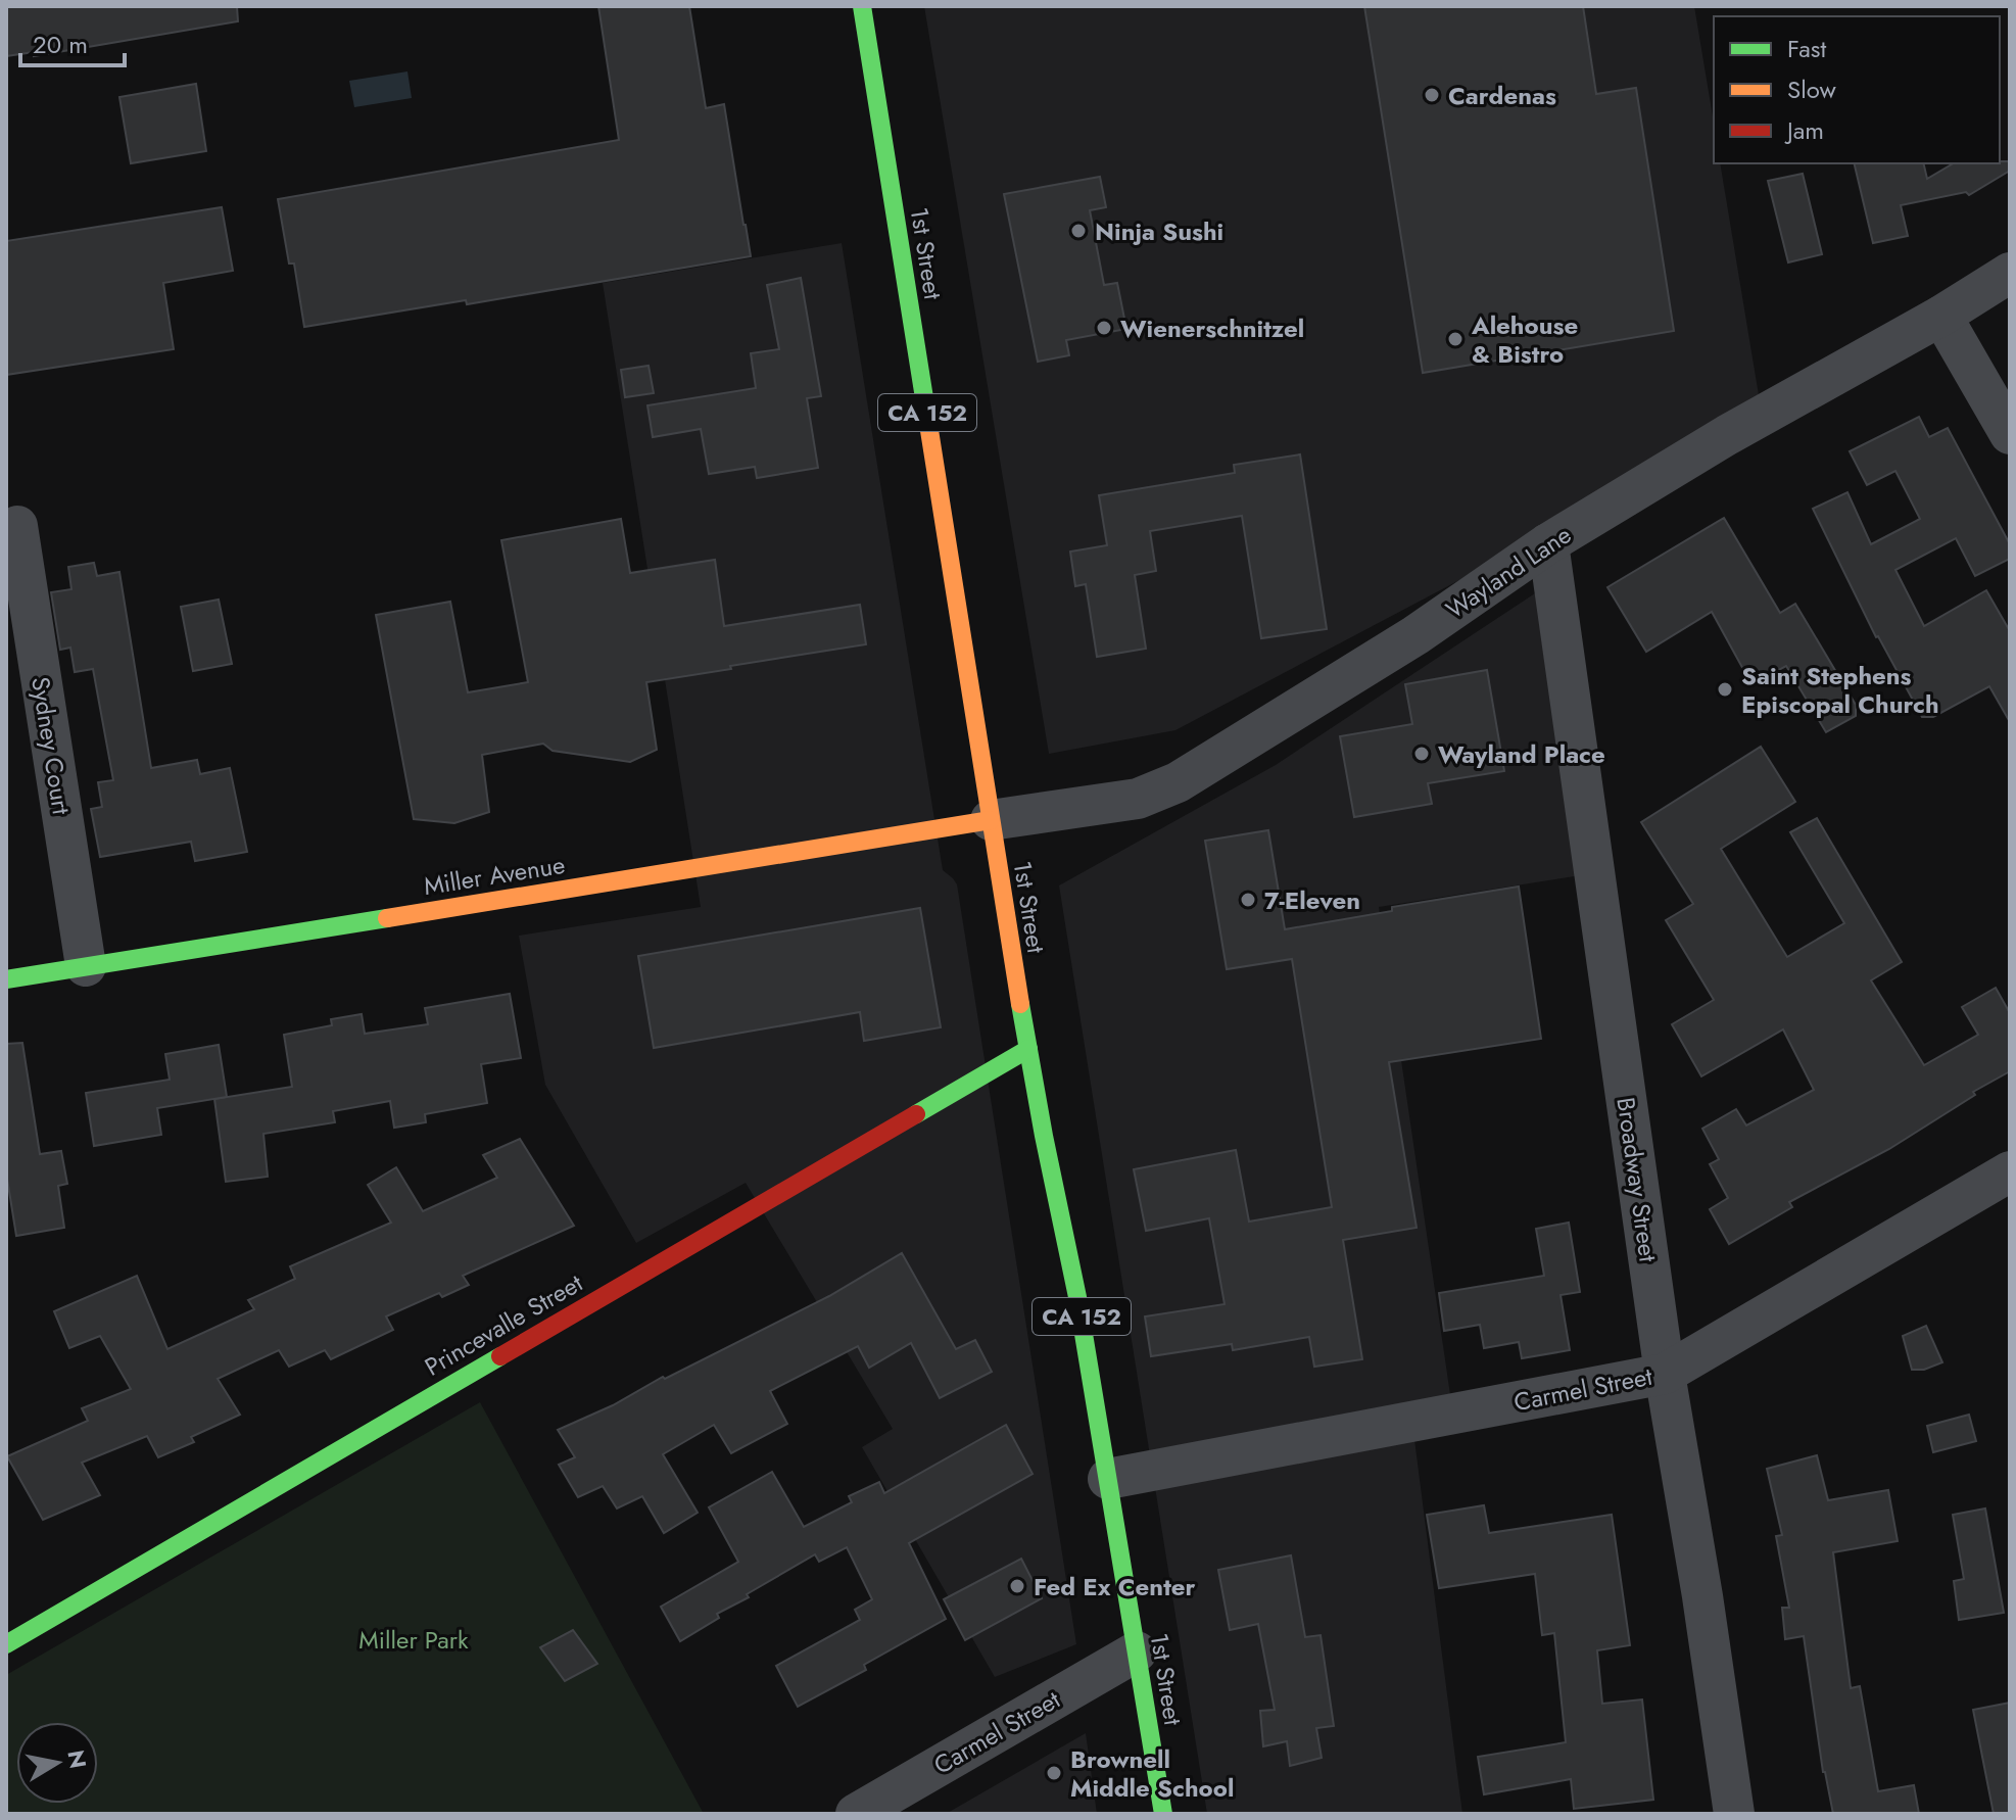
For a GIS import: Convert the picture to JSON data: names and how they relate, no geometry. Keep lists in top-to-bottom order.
{
  "streets": {
    "street": [
      "1st Street",
      "CA 152",
      "Wayland Lane",
      "Sydney Court",
      "Miller Avenue",
      "Broadway Street",
      "Princevalle Street",
      "Carmel Street"
    ]
  },
  "crossings": [
    ["1st Street", "Wayland Lane"],
    ["1st Street", "Miller Avenue"],
    ["1st Street", "Princevalle Street"],
    ["1st Street", "Carmel Street"],
    ["Wayland Lane", "Miller Avenue"],
    ["Wayland Lane", "Broadway Street"],
    ["Sydney Court", "Miller Avenue"],
    ["Broadway Street", "Carmel Street"]
  ],
  "parks": ["Miller Park"],
  "places": [
    "Cardenas",
    "Ninja Sushi",
    "Wienerschnitzel",
    "Alehouse & Bistro",
    "Saint Stephens Episcopal Church",
    "Wayland Place",
    "7-Eleven",
    "Fed Ex Center",
    "Brownell Middle School"
  ],
  "legend": ["Fast", "Slow", "Jam"],
  "scale_bar": "20 m",
  "north": "right"
}
